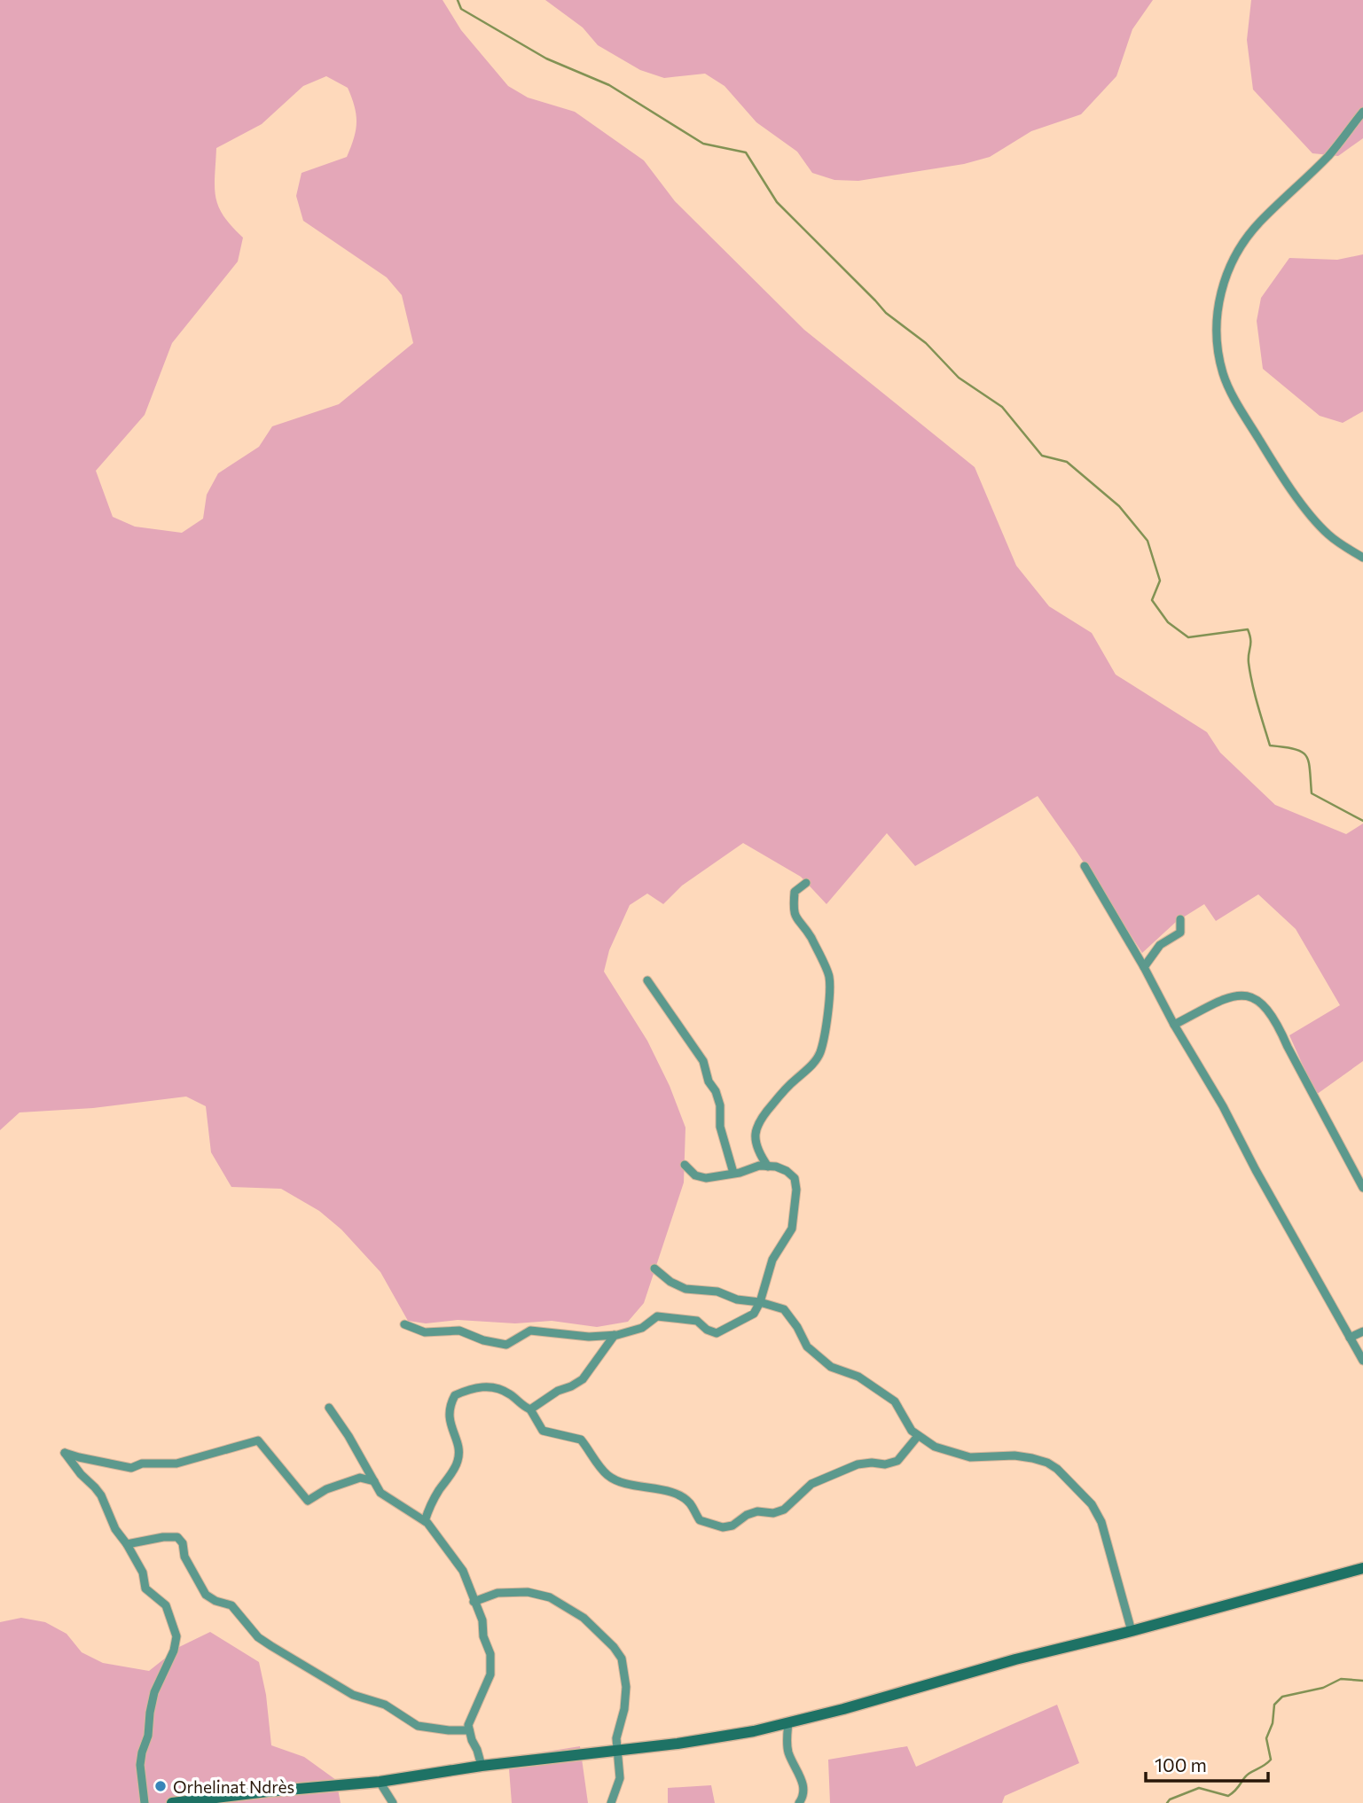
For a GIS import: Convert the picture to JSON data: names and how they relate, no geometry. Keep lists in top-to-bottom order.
{
  "places": ["Orhelinat Ndrès"],
  "scale_bar": "100 m"
}
